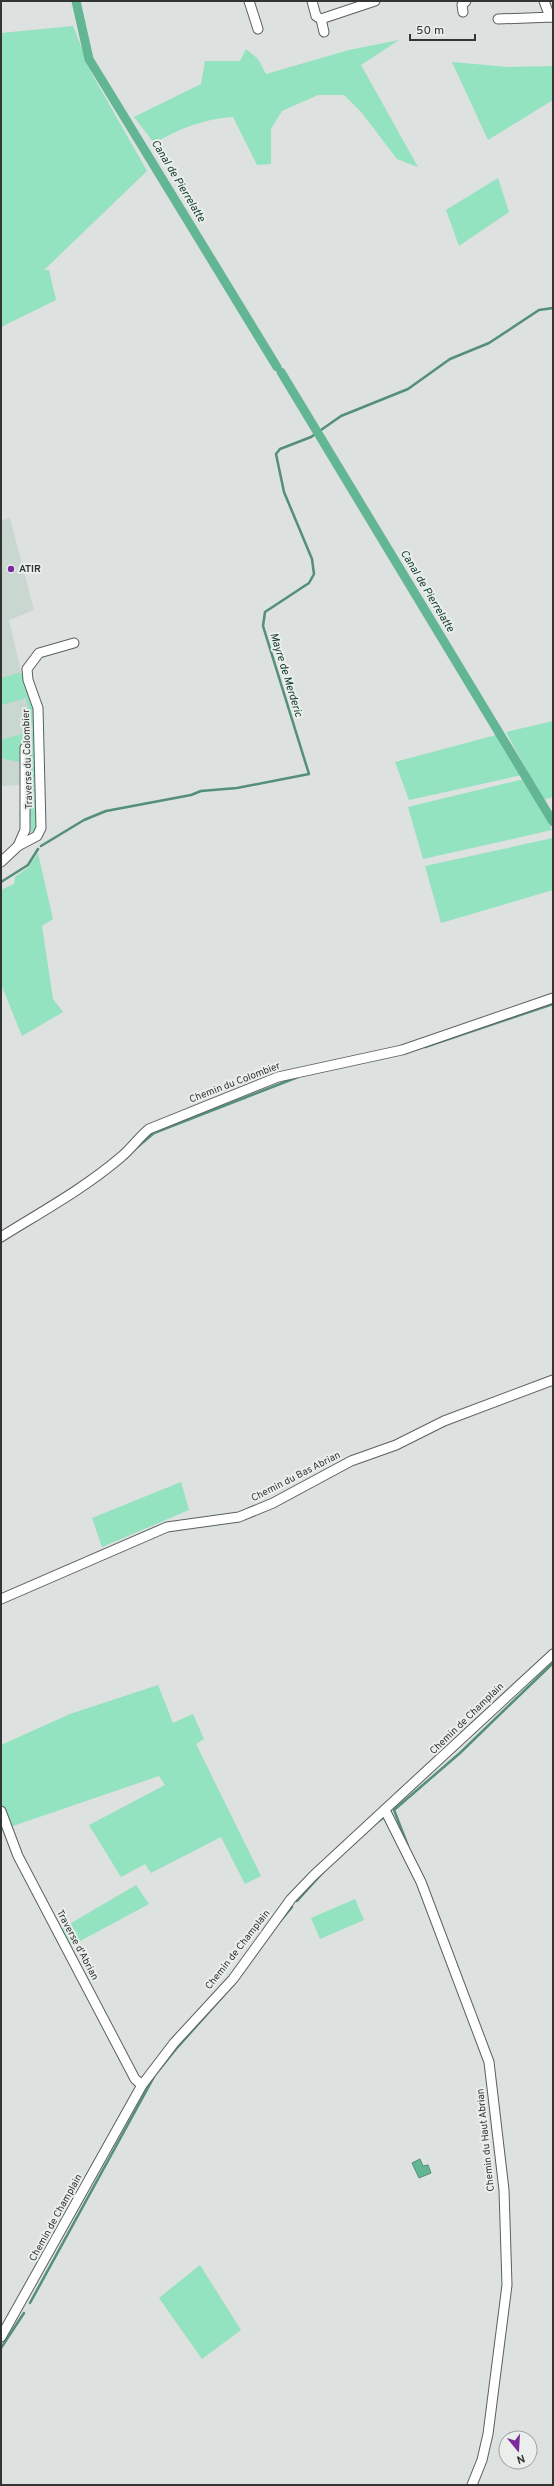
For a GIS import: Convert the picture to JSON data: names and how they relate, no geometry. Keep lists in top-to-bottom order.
{
  "streets": {
    "street": [
      "Traverse du Colombier",
      "Chemin du Colombier",
      "Chemin du Bas Abrian",
      "Chemin de Champlain",
      "Traverse d'Abrian",
      "Chemin du Haut Abrian"
    ]
  },
  "crossings": [
    ["Chemin de Champlain", "Traverse d'Abrian"],
    ["Chemin de Champlain", "Chemin du Haut Abrian"]
  ],
  "water": ["Canal de Pierrelatte", "Mayre de Merderic"],
  "places": ["ATIR"],
  "scale_bar": "50 m",
  "north": "bottom"
}
